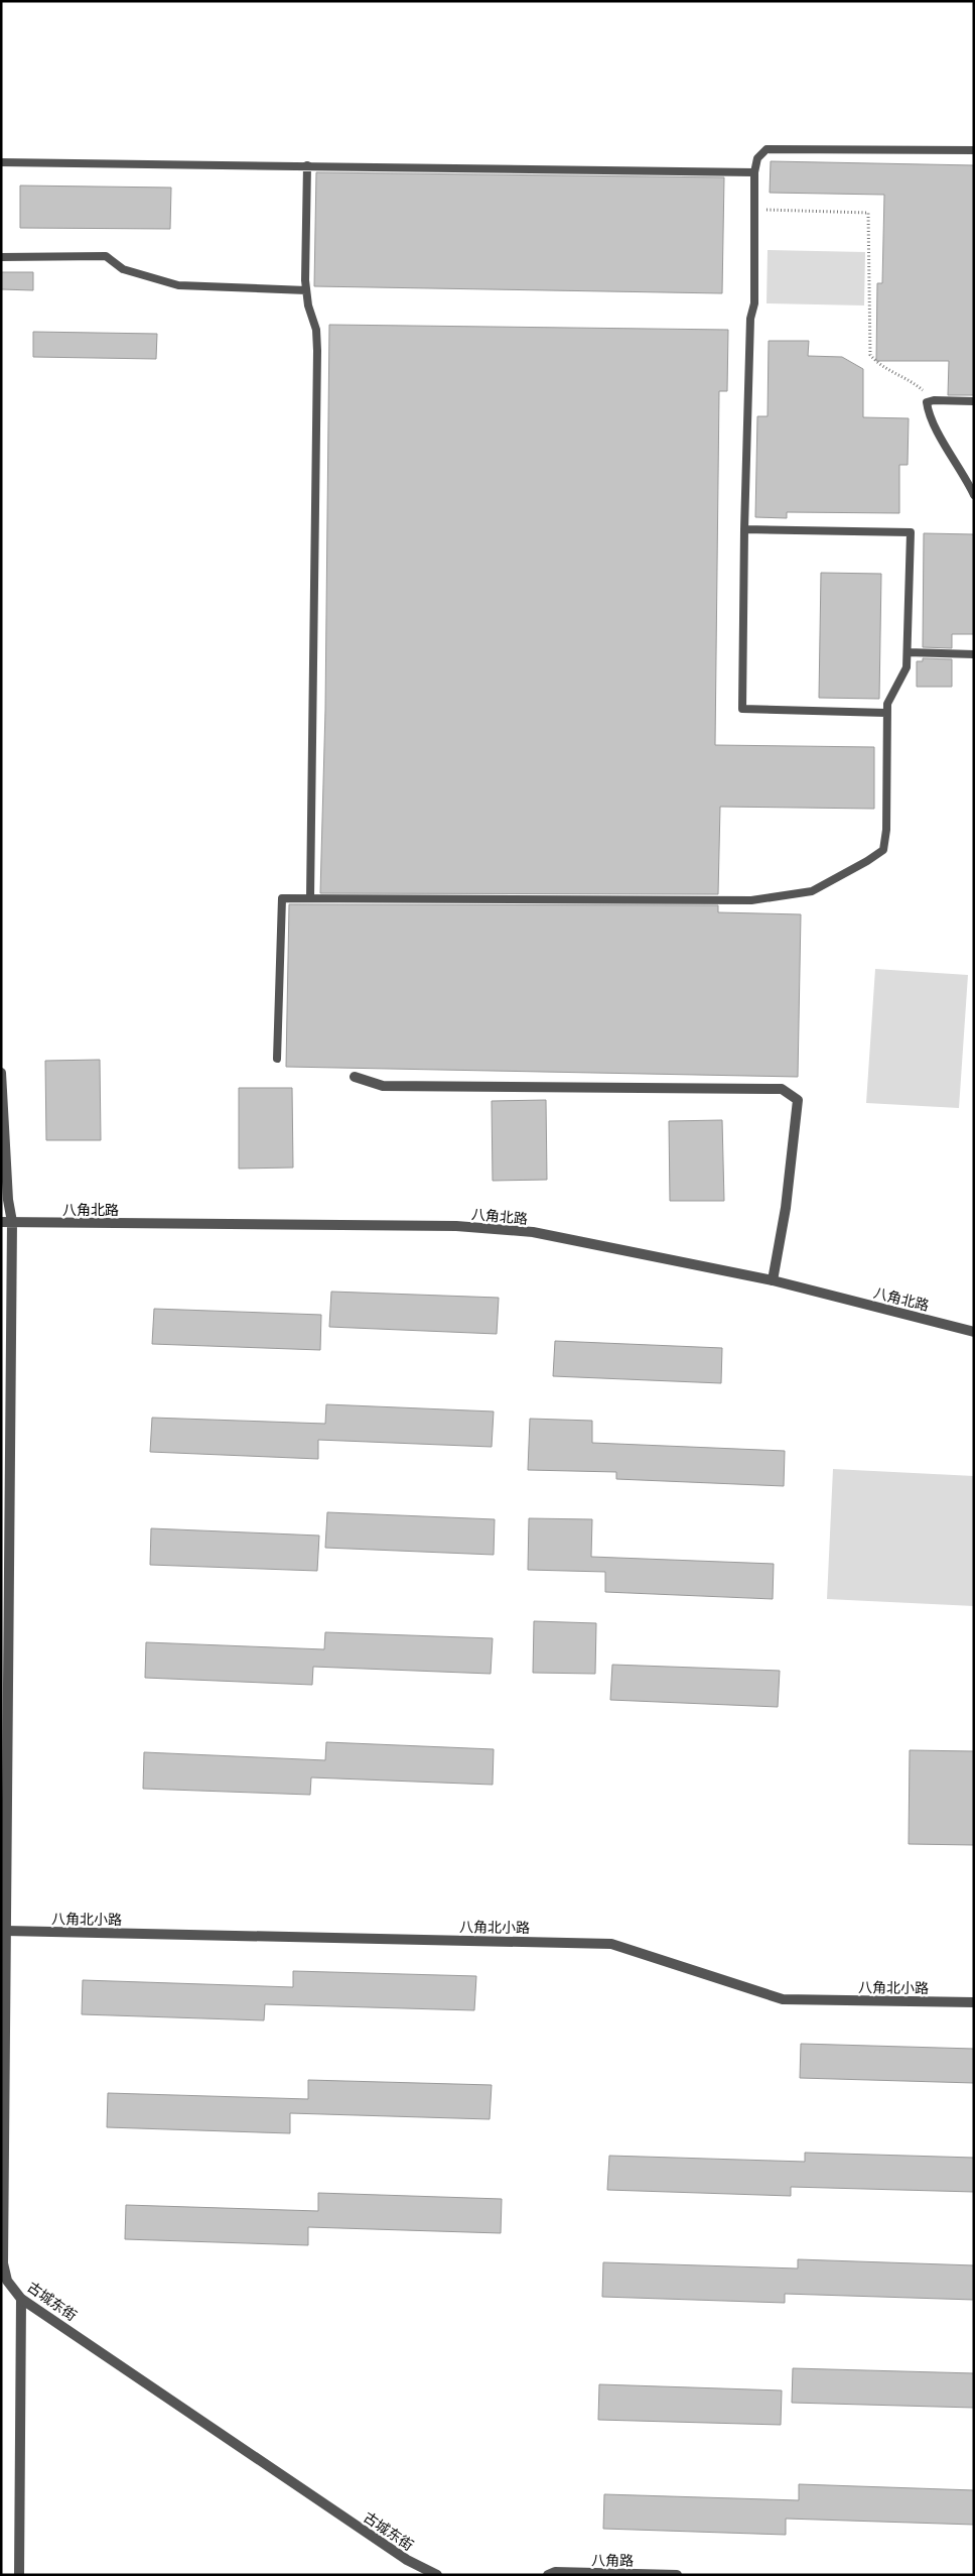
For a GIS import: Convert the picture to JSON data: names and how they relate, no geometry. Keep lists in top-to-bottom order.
{
  "streets": {
    "street": [
      "八角北路",
      "八角北小路",
      "古城东街",
      "八角路"
    ]
  },
  "crossings": [
    ["八角北路", "古城东街"],
    ["八角北小路", "古城东街"]
  ]
}
